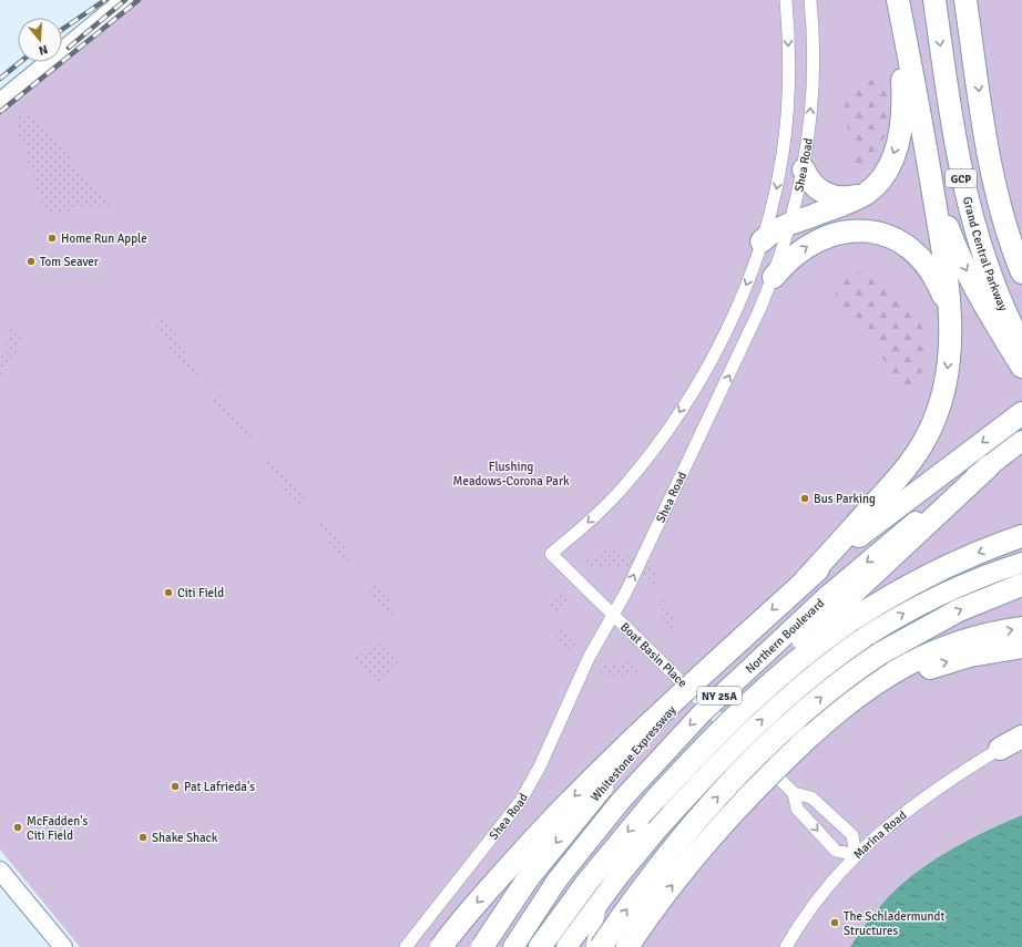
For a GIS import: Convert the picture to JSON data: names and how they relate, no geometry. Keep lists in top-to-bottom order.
{
  "streets": {
    "highway": ["GCP", "Grand Central Parkway", "Whitestone Expressway"],
    "main road": ["Northern Boulevard", "NY 25A"],
    "street": ["Shea Road", "Boat Basin Place", "Marina Road"]
  },
  "crossings": [
    ["Shea Road", "Boat Basin Place"],
    ["Boat Basin Place", "Marina Road"]
  ],
  "parks": ["Flushing Meadows-Corona Park"],
  "places": [
    "Home Run Apple",
    "Tom Seaver",
    "Bus Parking",
    "Citi Field",
    "Pat Lafrieda's",
    "McFadden's Citi Field",
    "Shake Shack",
    "The Schladermundt Structures"
  ],
  "north": "bottom"
}
